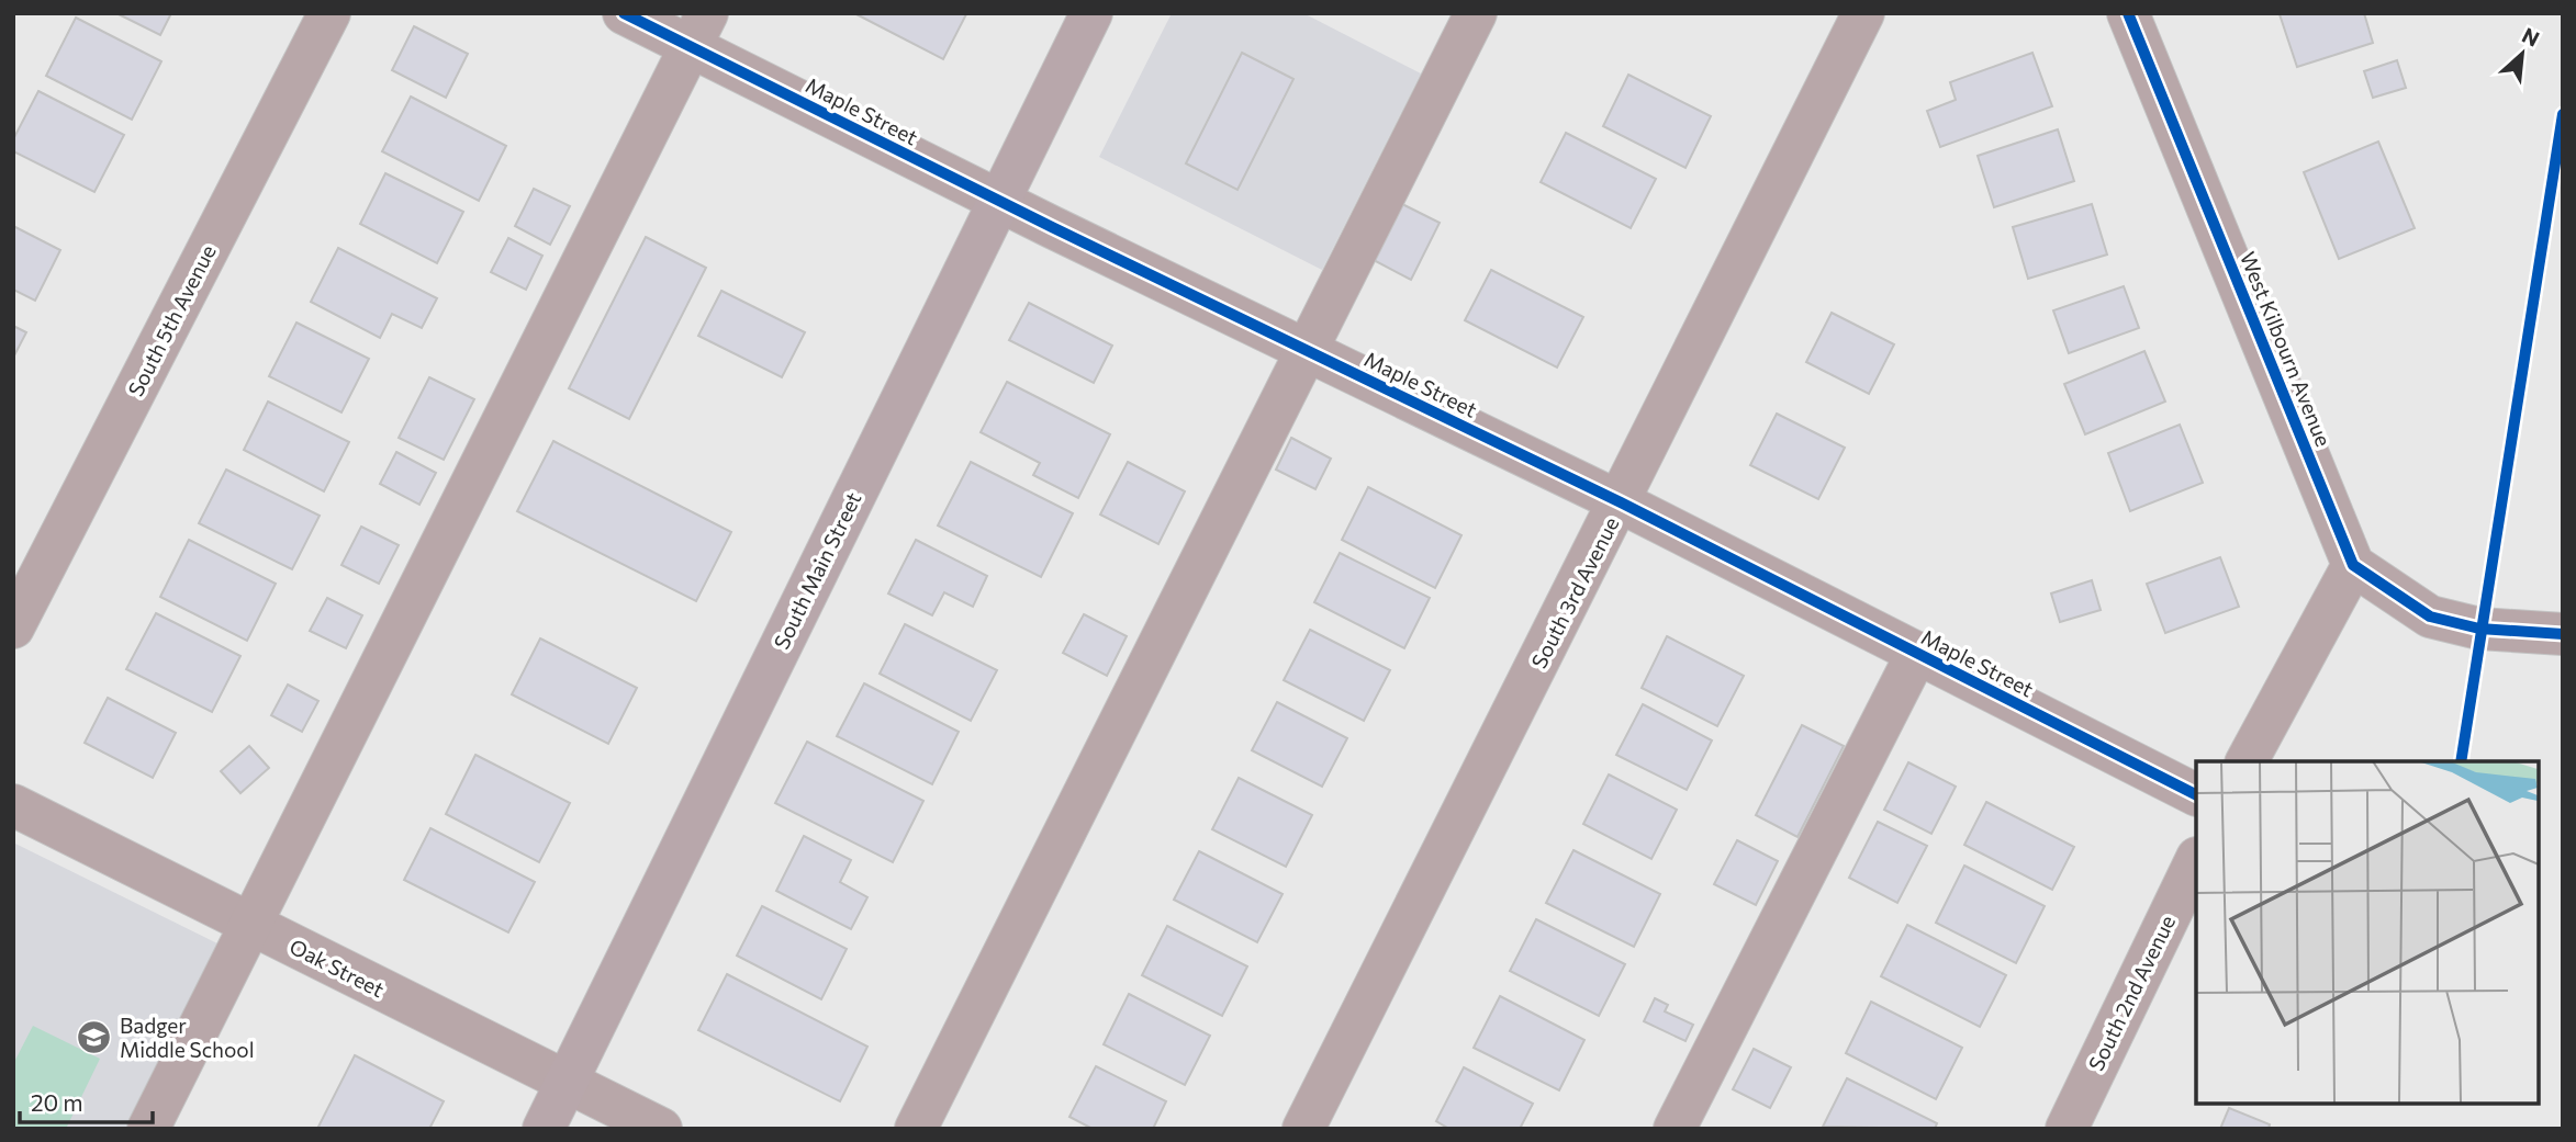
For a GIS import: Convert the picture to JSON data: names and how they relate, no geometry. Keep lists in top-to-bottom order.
{
  "streets": {
    "main road": ["South Main Street"],
    "street": [
      "Maple Street",
      "South 5th Avenue",
      "West Kilbourn Avenue",
      "South 3rd Avenue",
      "Oak Street",
      "South 2nd Avenue"
    ]
  },
  "crossings": [
    ["Maple Street", "South Main Street"],
    ["Maple Street", "South 3rd Avenue"],
    ["South Main Street", "Oak Street"]
  ],
  "places": {
    "school or university": ["Badger Middle School"]
  },
  "scale_bar": "20 m",
  "north": "top right"
}
